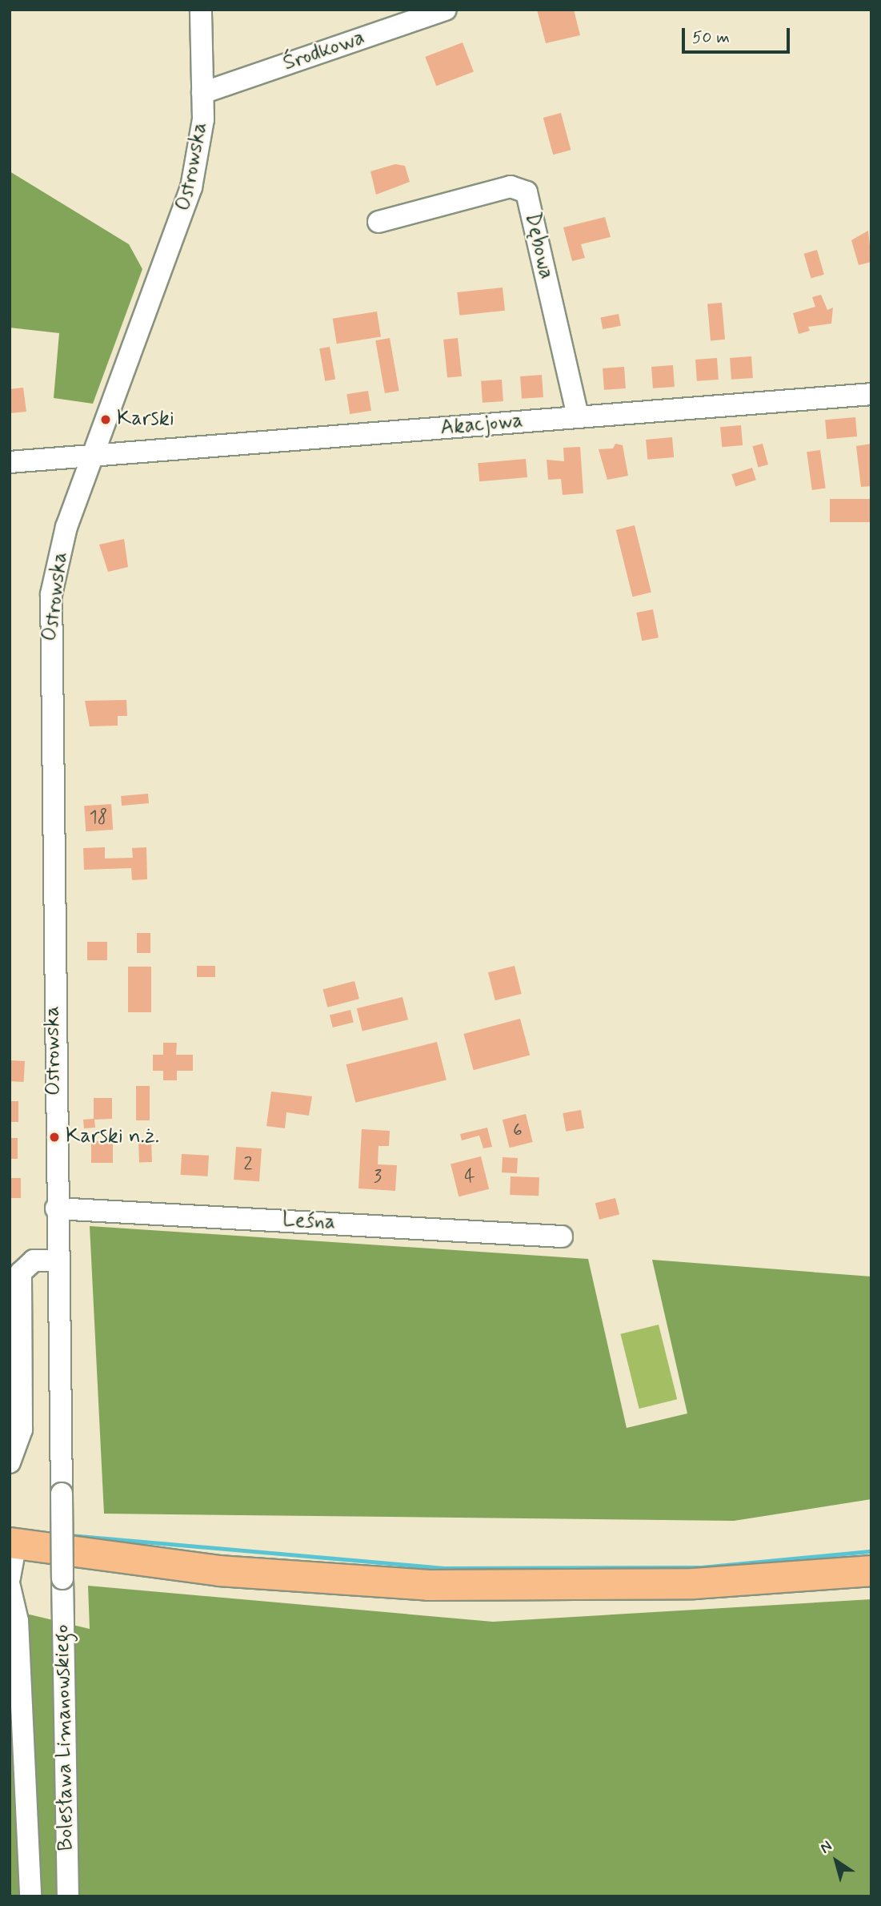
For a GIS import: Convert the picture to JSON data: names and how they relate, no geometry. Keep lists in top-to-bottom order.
{
  "streets": {
    "street": [
      "Środkowa",
      "Ostrowska",
      "Dębowa",
      "Akacjowa",
      "Leśna",
      "Bolesława Limanowskiego"
    ]
  },
  "crossings": [
    ["Środkowa", "Ostrowska"],
    ["Ostrowska", "Akacjowa"],
    ["Ostrowska", "Leśna"],
    ["Ostrowska", "Bolesława Limanowskiego"],
    ["Dębowa", "Akacjowa"]
  ],
  "places": ["Karski", "Karski n.ż."],
  "house_numbers": [
    "18",
    "6",
    "2",
    "4",
    "3"
  ],
  "scale_bar": "50 m",
  "north": "top left"
}
